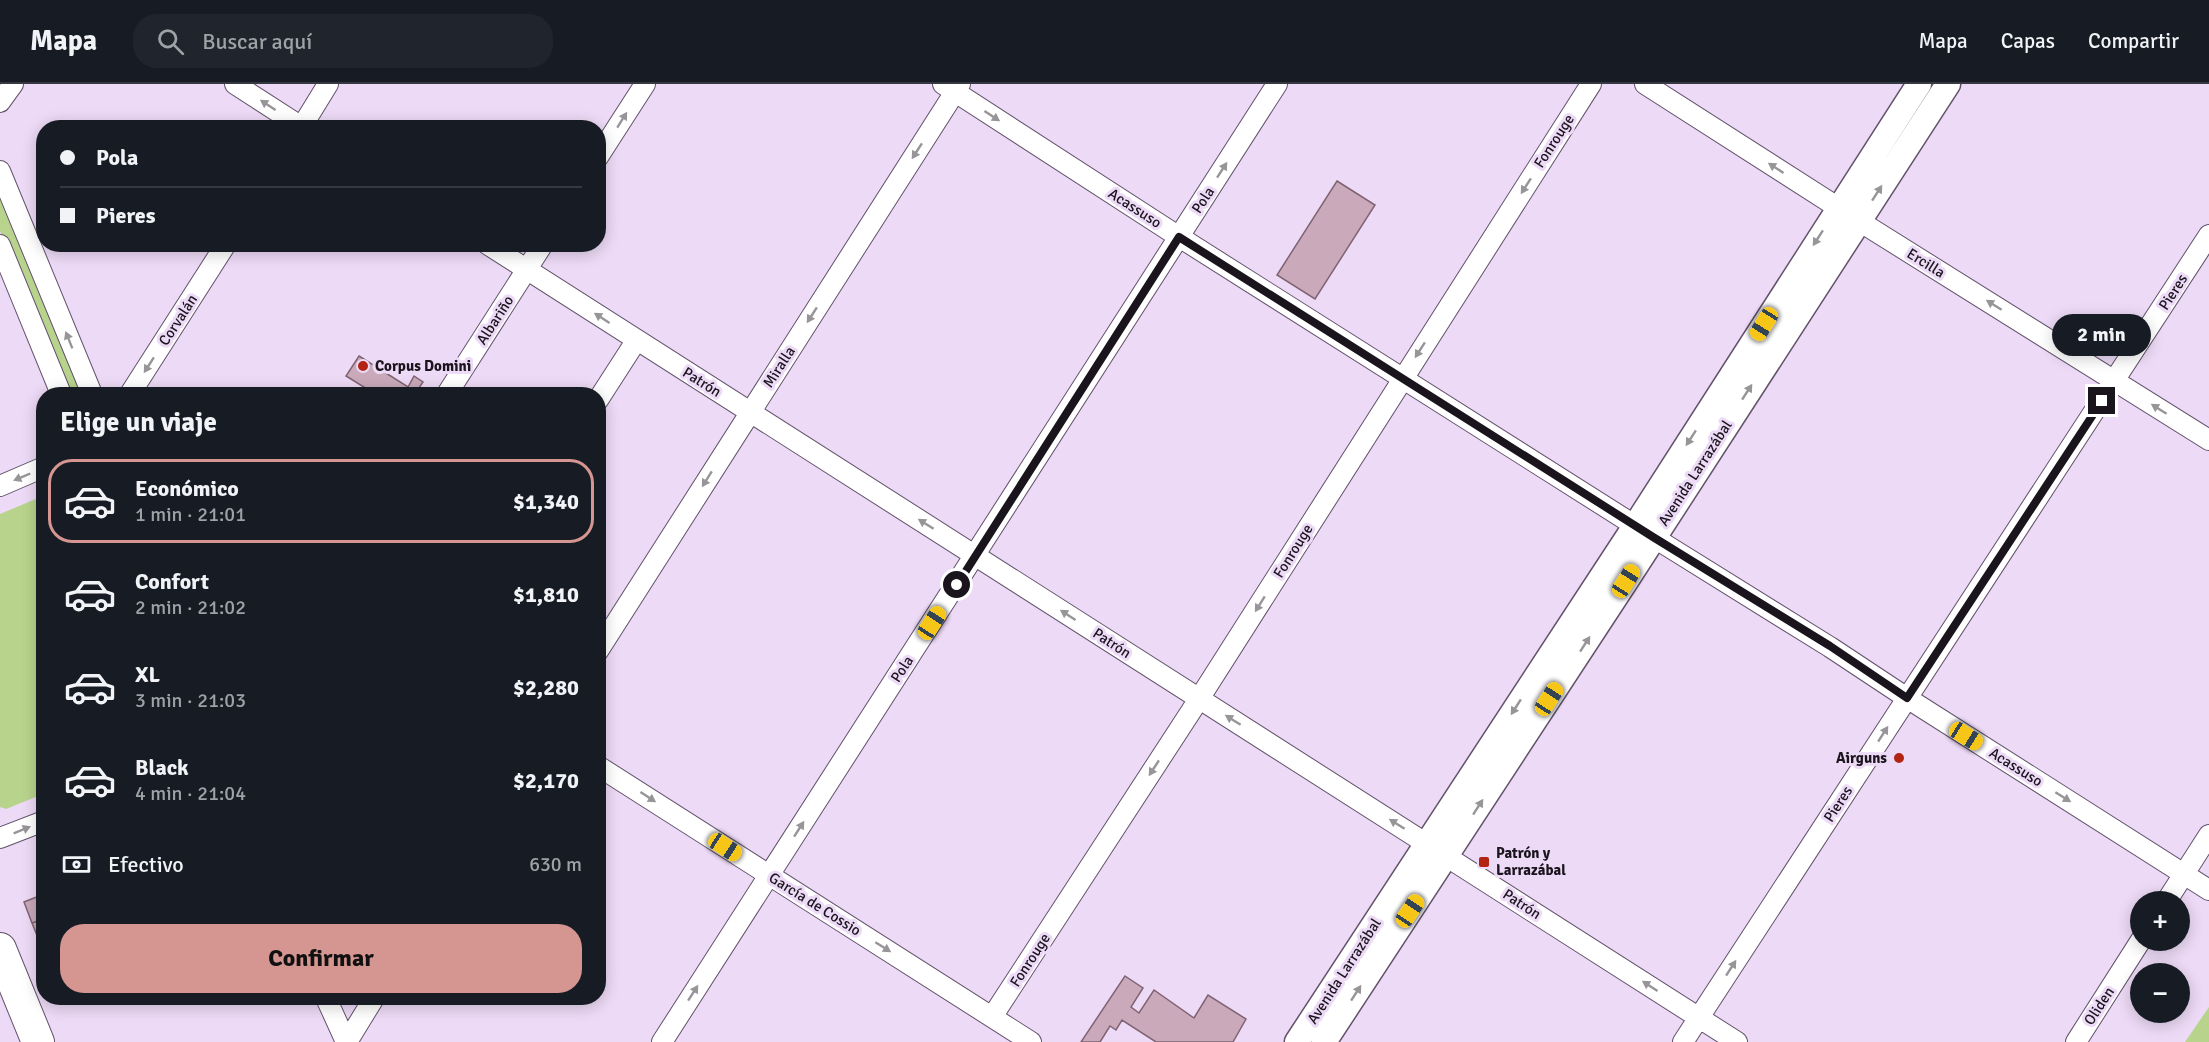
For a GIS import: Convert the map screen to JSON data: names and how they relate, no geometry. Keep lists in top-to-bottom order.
{
  "streets": {
    "street": [
      "Fonrouge",
      "Pola",
      "Acassuso",
      "Ercilla",
      "Pieres",
      "Corvalán",
      "Albariño",
      "Miralla",
      "Patrón",
      "Avenida Larrazábal",
      "García de Cossio",
      "Oliden"
    ]
  },
  "crossings": [
    ["Fonrouge", "Acassuso"],
    ["Fonrouge", "Patrón"],
    ["Fonrouge", "García de Cossio"],
    ["Pola", "Acassuso"],
    ["Pola", "Patrón"],
    ["Pola", "García de Cossio"],
    ["Acassuso", "Pieres"],
    ["Acassuso", "Miralla"],
    ["Acassuso", "Avenida Larrazábal"],
    ["Ercilla", "Pieres"],
    ["Ercilla", "Avenida Larrazábal"],
    ["Pieres", "Patrón"],
    ["Albariño", "Patrón"],
    ["Miralla", "Patrón"],
    ["Patrón", "Avenida Larrazábal"]
  ],
  "one_way": [
    "Fonrouge",
    "Pola",
    "Acassuso",
    "Ercilla",
    "Pieres",
    "Corvalán",
    "Miralla",
    "Patrón",
    "García de Cossio"
  ],
  "places": {
    "other": ["Corpus Domini", "Airguns"],
    "transit": ["Patrón y Larrazábal"]
  },
  "page": {
    "header": "Mapa",
    "search": "Buscar aquí",
    "nav": ["Mapa", "Capas", "Compartir"],
    "banner": ["Pola", "Pieres"],
    "bubble": "2 min",
    "heading": "Elige un viaje",
    "list": [
      {
        "name": "Económico",
        "note": "1 min · 21:01",
        "value": "$1,340"
      },
      {
        "name": "Confort",
        "note": "2 min · 21:02",
        "value": "$1,810"
      },
      {
        "name": "XL",
        "note": "3 min · 21:03",
        "value": "$2,280"
      },
      {
        "name": "Black",
        "note": "4 min · 21:04",
        "value": "$2,170"
      }
    ],
    "pay": ["Efectivo", "630 m"],
    "map_buttons": ["+", "−"],
    "buttons": "Confirmar"
  }
}
